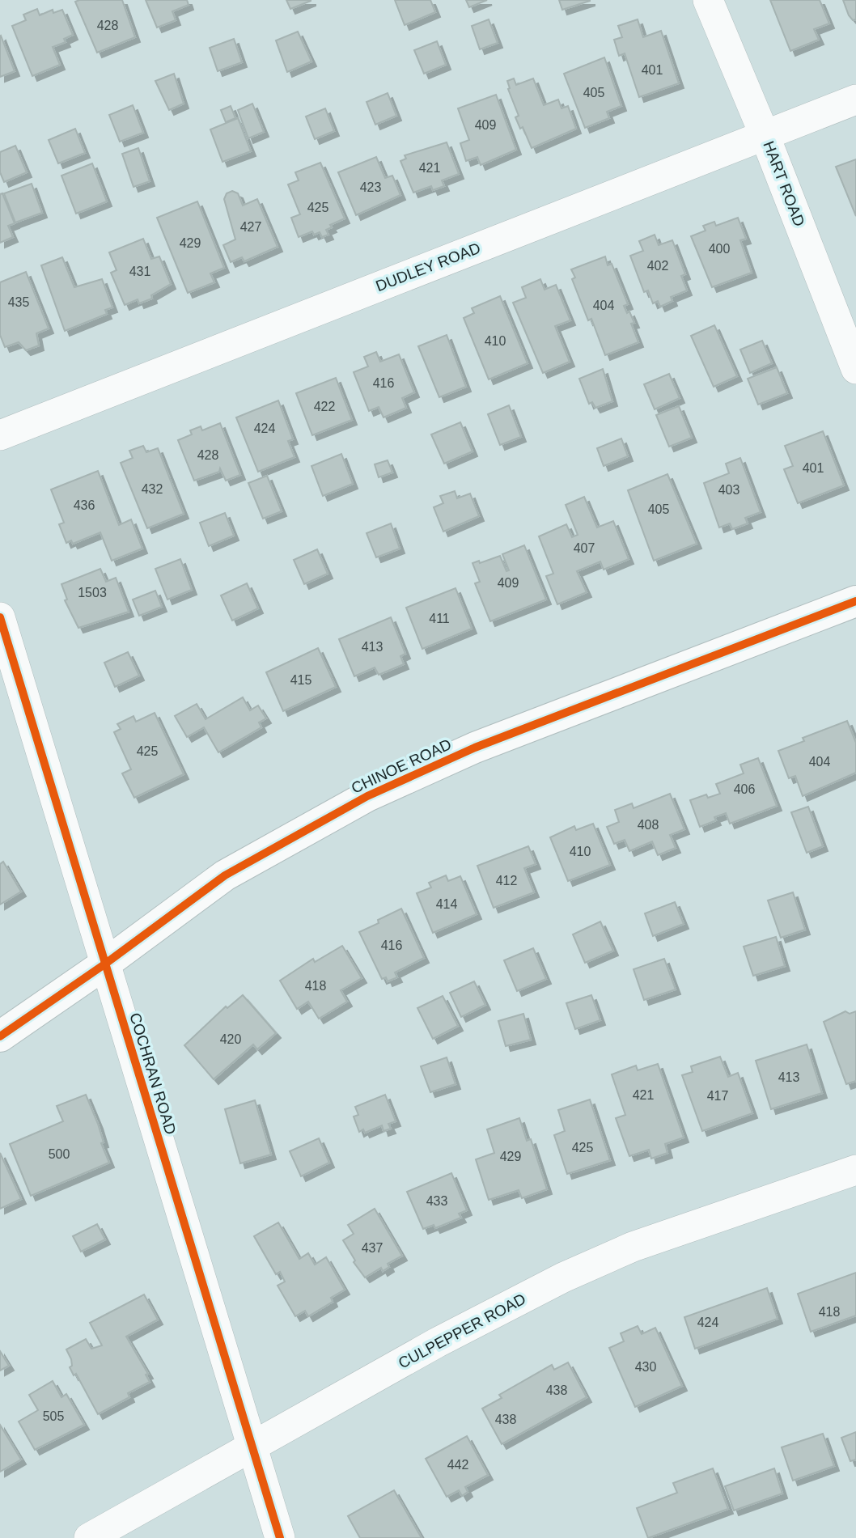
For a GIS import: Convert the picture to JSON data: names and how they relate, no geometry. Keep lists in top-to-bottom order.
{
  "streets": {
    "street": [
      "HART ROAD",
      "DUDLEY ROAD",
      "CHINOE ROAD",
      "COCHRAN ROAD",
      "CULPEPPER ROAD"
    ]
  },
  "crossings": [
    ["HART ROAD", "DUDLEY ROAD"],
    ["CHINOE ROAD", "COCHRAN ROAD"],
    ["COCHRAN ROAD", "CULPEPPER ROAD"]
  ],
  "house_numbers": [
    "428",
    "401",
    "405",
    "409",
    "421",
    "423",
    "425",
    "427",
    "429",
    "400",
    "402",
    "431",
    "435",
    "404",
    "410",
    "416",
    "422",
    "424",
    "428",
    "401",
    "432",
    "403",
    "436",
    "405",
    "407",
    "409",
    "1503",
    "411",
    "413",
    "415",
    "425",
    "404",
    "406",
    "408",
    "410",
    "412",
    "414",
    "416",
    "418",
    "420",
    "413",
    "421",
    "417",
    "425",
    "500",
    "429",
    "433",
    "437",
    "418",
    "424",
    "430",
    "438",
    "505",
    "438",
    "442"
  ]
}
